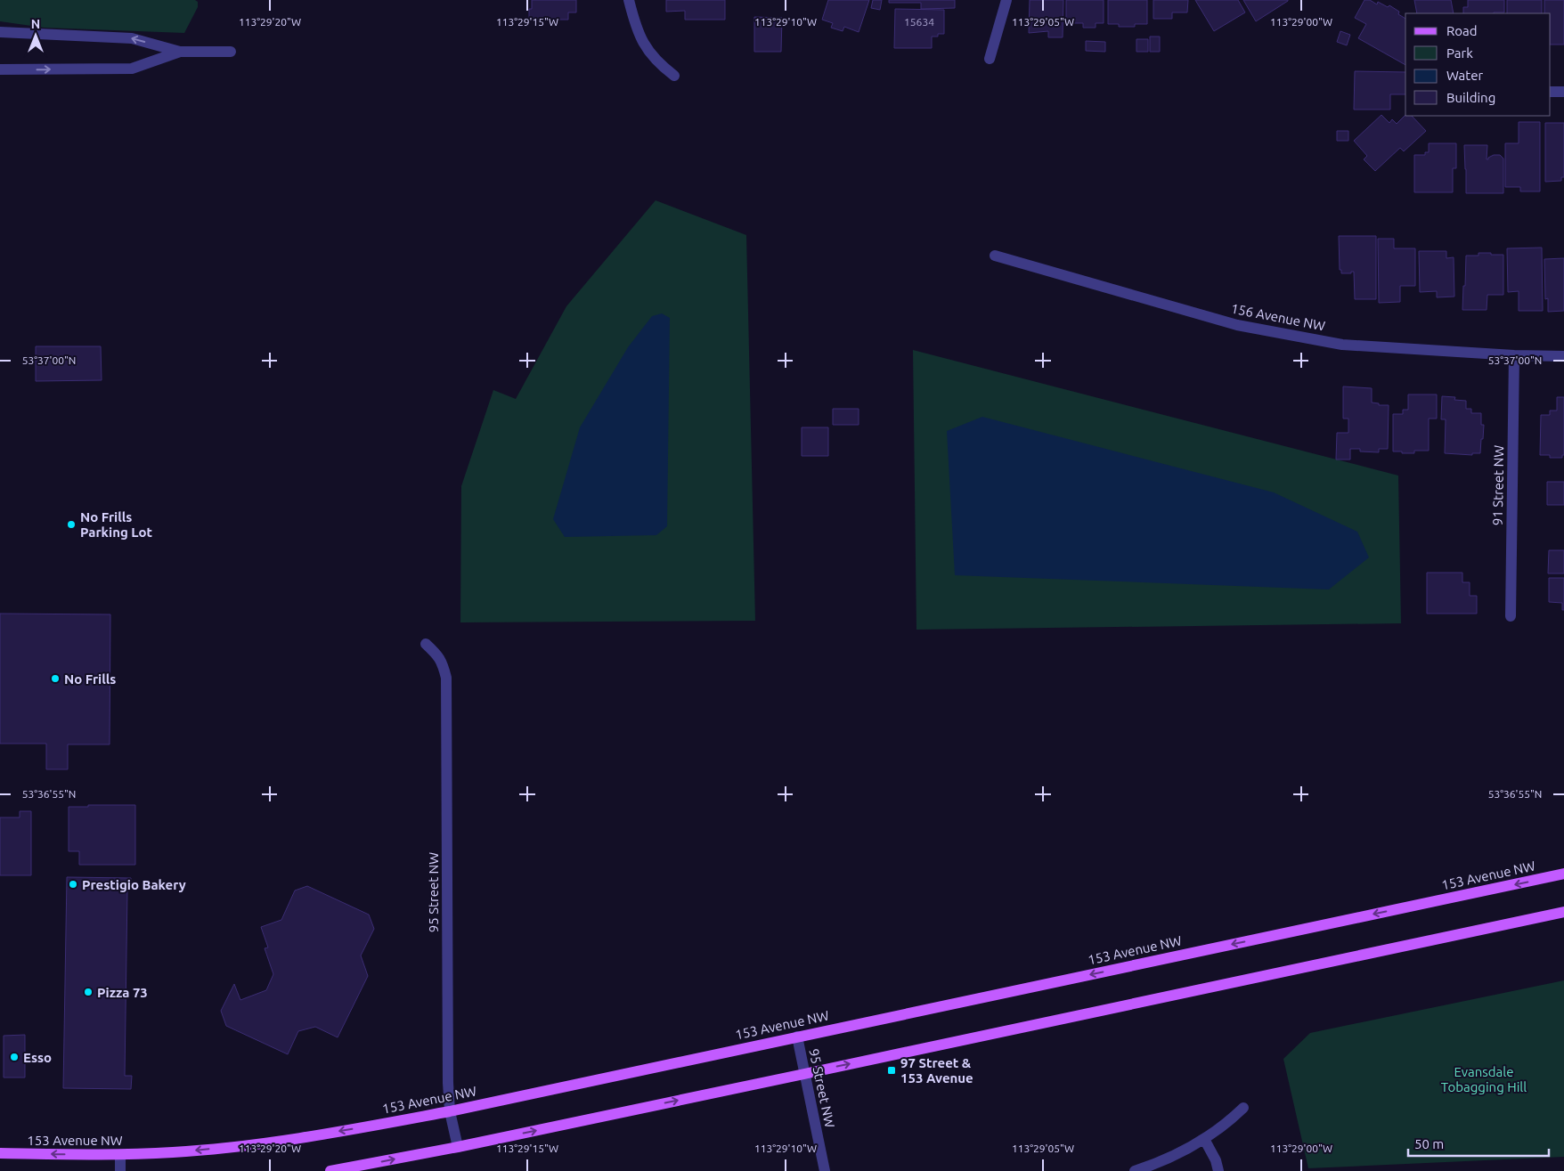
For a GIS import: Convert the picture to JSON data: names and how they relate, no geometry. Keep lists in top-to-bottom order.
{
  "streets": {
    "main road": ["153 Avenue NW"],
    "street": ["156 Avenue NW", "91 Street NW", "95 Street NW"]
  },
  "crossings": [
    ["156 Avenue NW", "91 Street NW"],
    ["153 Avenue NW", "95 Street NW"]
  ],
  "parks": ["Evansdale Tobagging Hill"],
  "places": {
    "other": [
      "No Frills Parking Lot",
      "No Frills",
      "Prestigio Bakery",
      "Pizza 73",
      "Esso"
    ],
    "transit": ["97 Street & 153 Avenue"]
  },
  "house_numbers": ["15634"],
  "legend": [
    "Road",
    "Park",
    "Water",
    "Building"
  ],
  "scale_bar": "50 m",
  "north": "top",
  "coordinates": [
    "113°29'20\"W",
    "113°29'15\"W",
    "113°29'10\"W",
    "113°29'05\"W",
    "113°29'00\"W",
    "53°37'00\"N",
    "53°36'55\"N"
  ]
}
